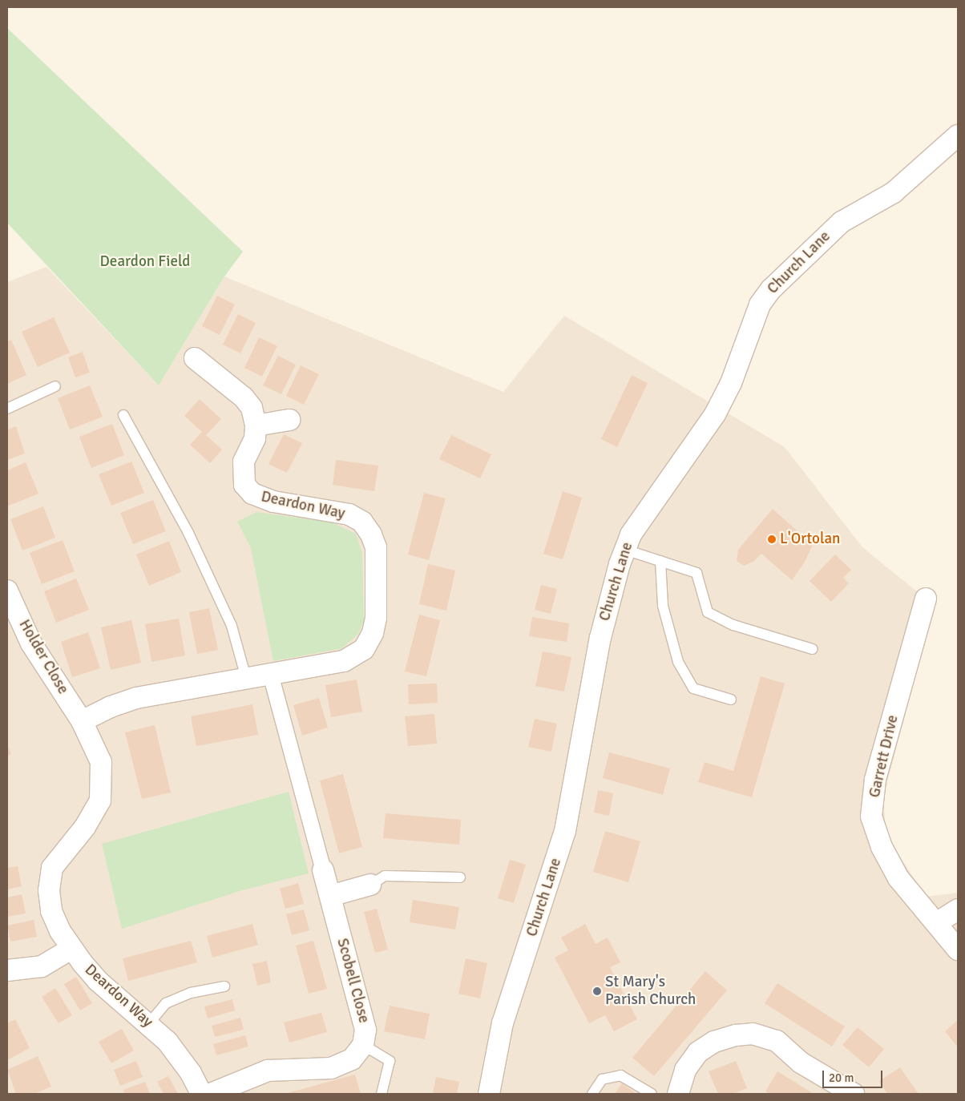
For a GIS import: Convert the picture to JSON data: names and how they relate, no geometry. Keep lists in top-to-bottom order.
{
  "streets": {
    "street": [
      "Church Lane",
      "Deardon Way",
      "Holder Close",
      "Garrett Drive",
      "Scobell Close"
    ]
  },
  "crossings": [
    ["Deardon Way", "Holder Close"]
  ],
  "parks": ["Deardon Field"],
  "places": ["L'Ortolan", "St Mary's Parish Church"],
  "scale_bar": "20 m"
}
